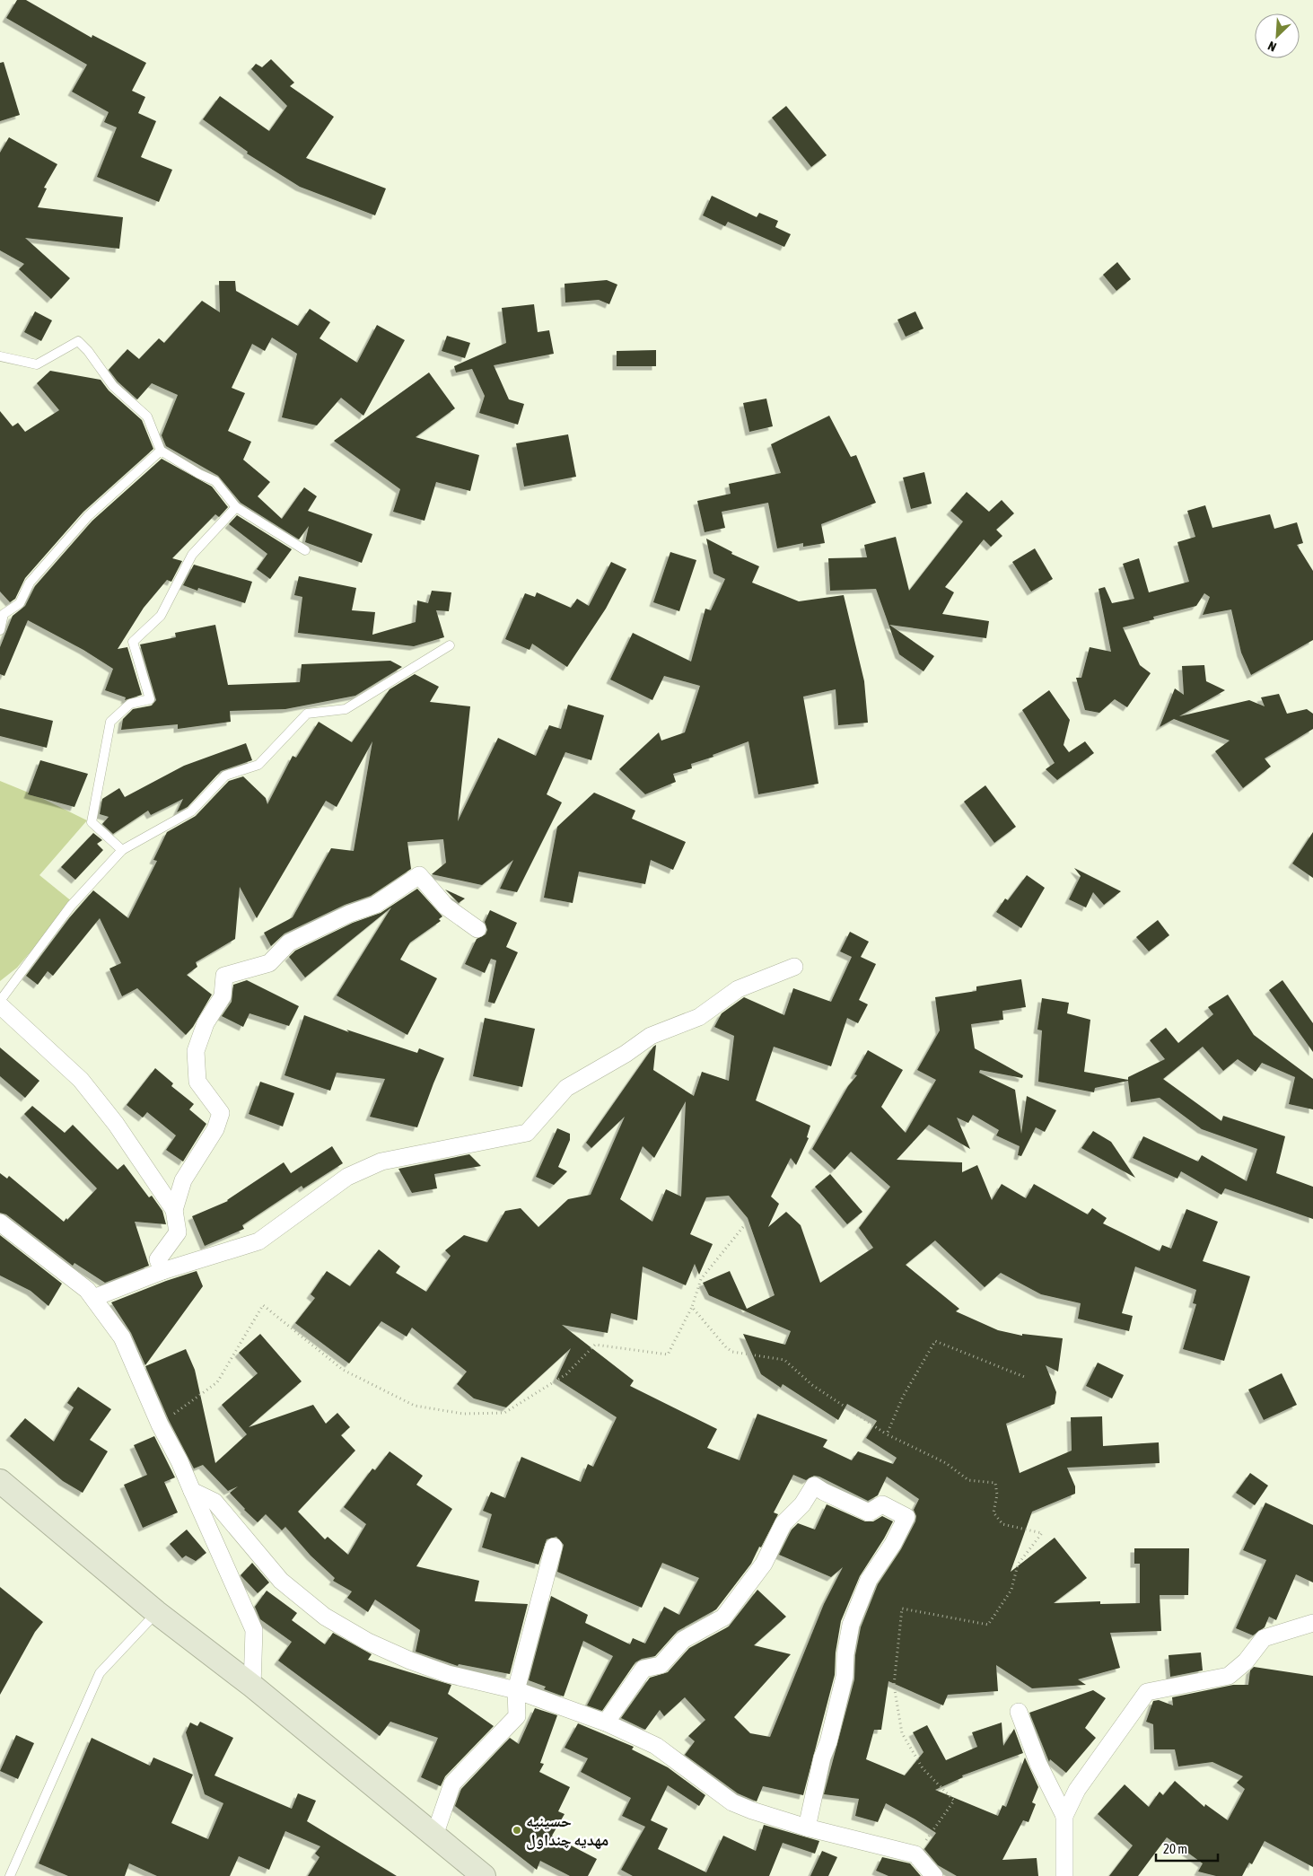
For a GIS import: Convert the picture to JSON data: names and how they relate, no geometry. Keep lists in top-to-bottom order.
{
  "places": ["حسینیه مهدیه چنداول"],
  "scale_bar": "20 m",
  "north": "bottom left"
}
